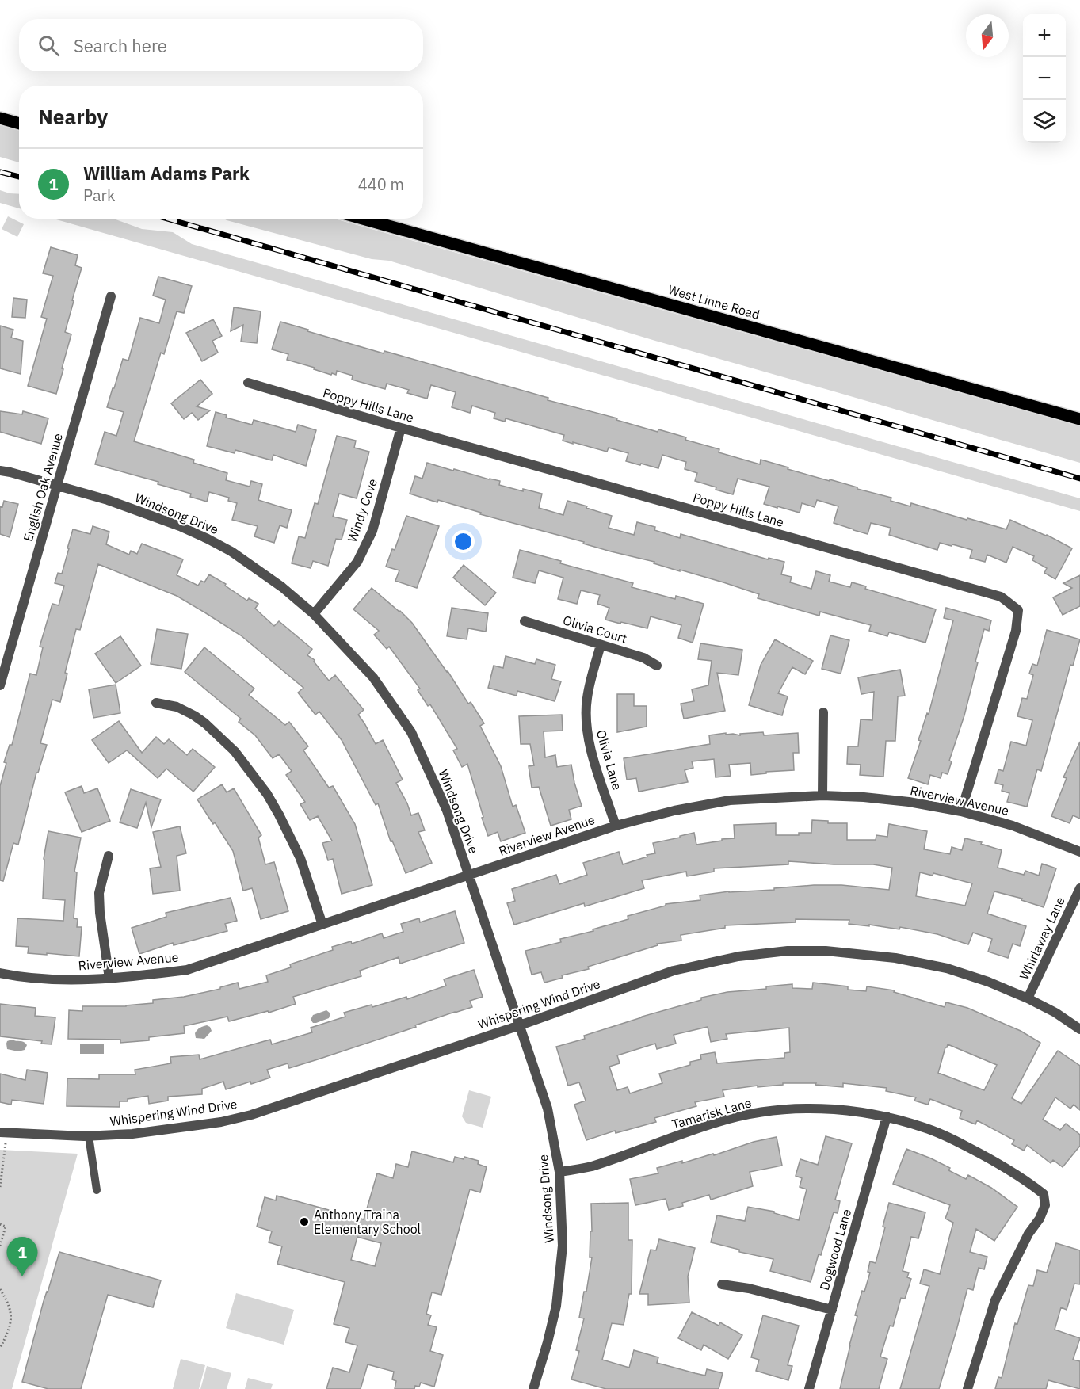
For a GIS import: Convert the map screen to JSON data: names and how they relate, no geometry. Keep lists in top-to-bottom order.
{
  "streets": {
    "main road": ["West Linne Road"],
    "street": [
      "Poppy Hills Lane",
      "English Oak Avenue",
      "Windy Cove",
      "Windsong Drive",
      "Olivia Court",
      "Olivia Lane",
      "Riverview Avenue",
      "Whirlaway Lane",
      "Whispering Wind Drive",
      "Tamarisk Lane",
      "Dogwood Lane"
    ]
  },
  "crossings": [
    ["Poppy Hills Lane", "Windy Cove"],
    ["Poppy Hills Lane", "Riverview Avenue"],
    ["English Oak Avenue", "Windsong Drive"],
    ["Windy Cove", "Windsong Drive"],
    ["Windsong Drive", "Riverview Avenue"],
    ["Windsong Drive", "Whispering Wind Drive"],
    ["Windsong Drive", "Tamarisk Lane"],
    ["Olivia Court", "Olivia Lane"],
    ["Olivia Lane", "Riverview Avenue"],
    ["Whirlaway Lane", "Whispering Wind Drive"],
    ["Tamarisk Lane", "Dogwood Lane"]
  ],
  "places": ["Anthony Traina Elementary School"],
  "north": "bottom",
  "page": {
    "map_buttons": ["+", "−"],
    "search": "Search here",
    "heading": "Nearby",
    "list": [
      {
        "mark": "1",
        "name": "William Adams Park",
        "note": "Park",
        "value": "440 m"
      }
    ],
    "pins": "1"
  }
}
